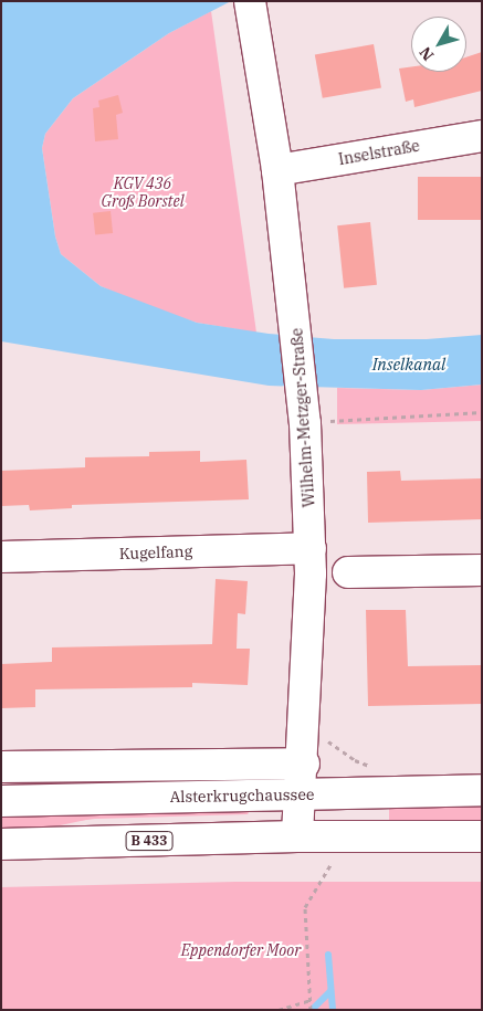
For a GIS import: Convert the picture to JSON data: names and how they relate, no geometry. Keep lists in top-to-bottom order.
{
  "streets": {
    "street": [
      "Inselstraße",
      "Wilhelm-Metzger-Straße",
      "Kugelfang",
      "Alsterkrugchaussee",
      "B 433"
    ]
  },
  "crossings": [
    ["Inselstraße", "Wilhelm-Metzger-Straße"],
    ["Wilhelm-Metzger-Straße", "Kugelfang"],
    ["Wilhelm-Metzger-Straße", "Alsterkrugchaussee"],
    ["Wilhelm-Metzger-Straße", "B 433"]
  ],
  "water": ["Inselkanal"],
  "parks": ["KGV 436 Groß Borstel", "Eppendorfer Moor"],
  "north": "bottom left"
}
